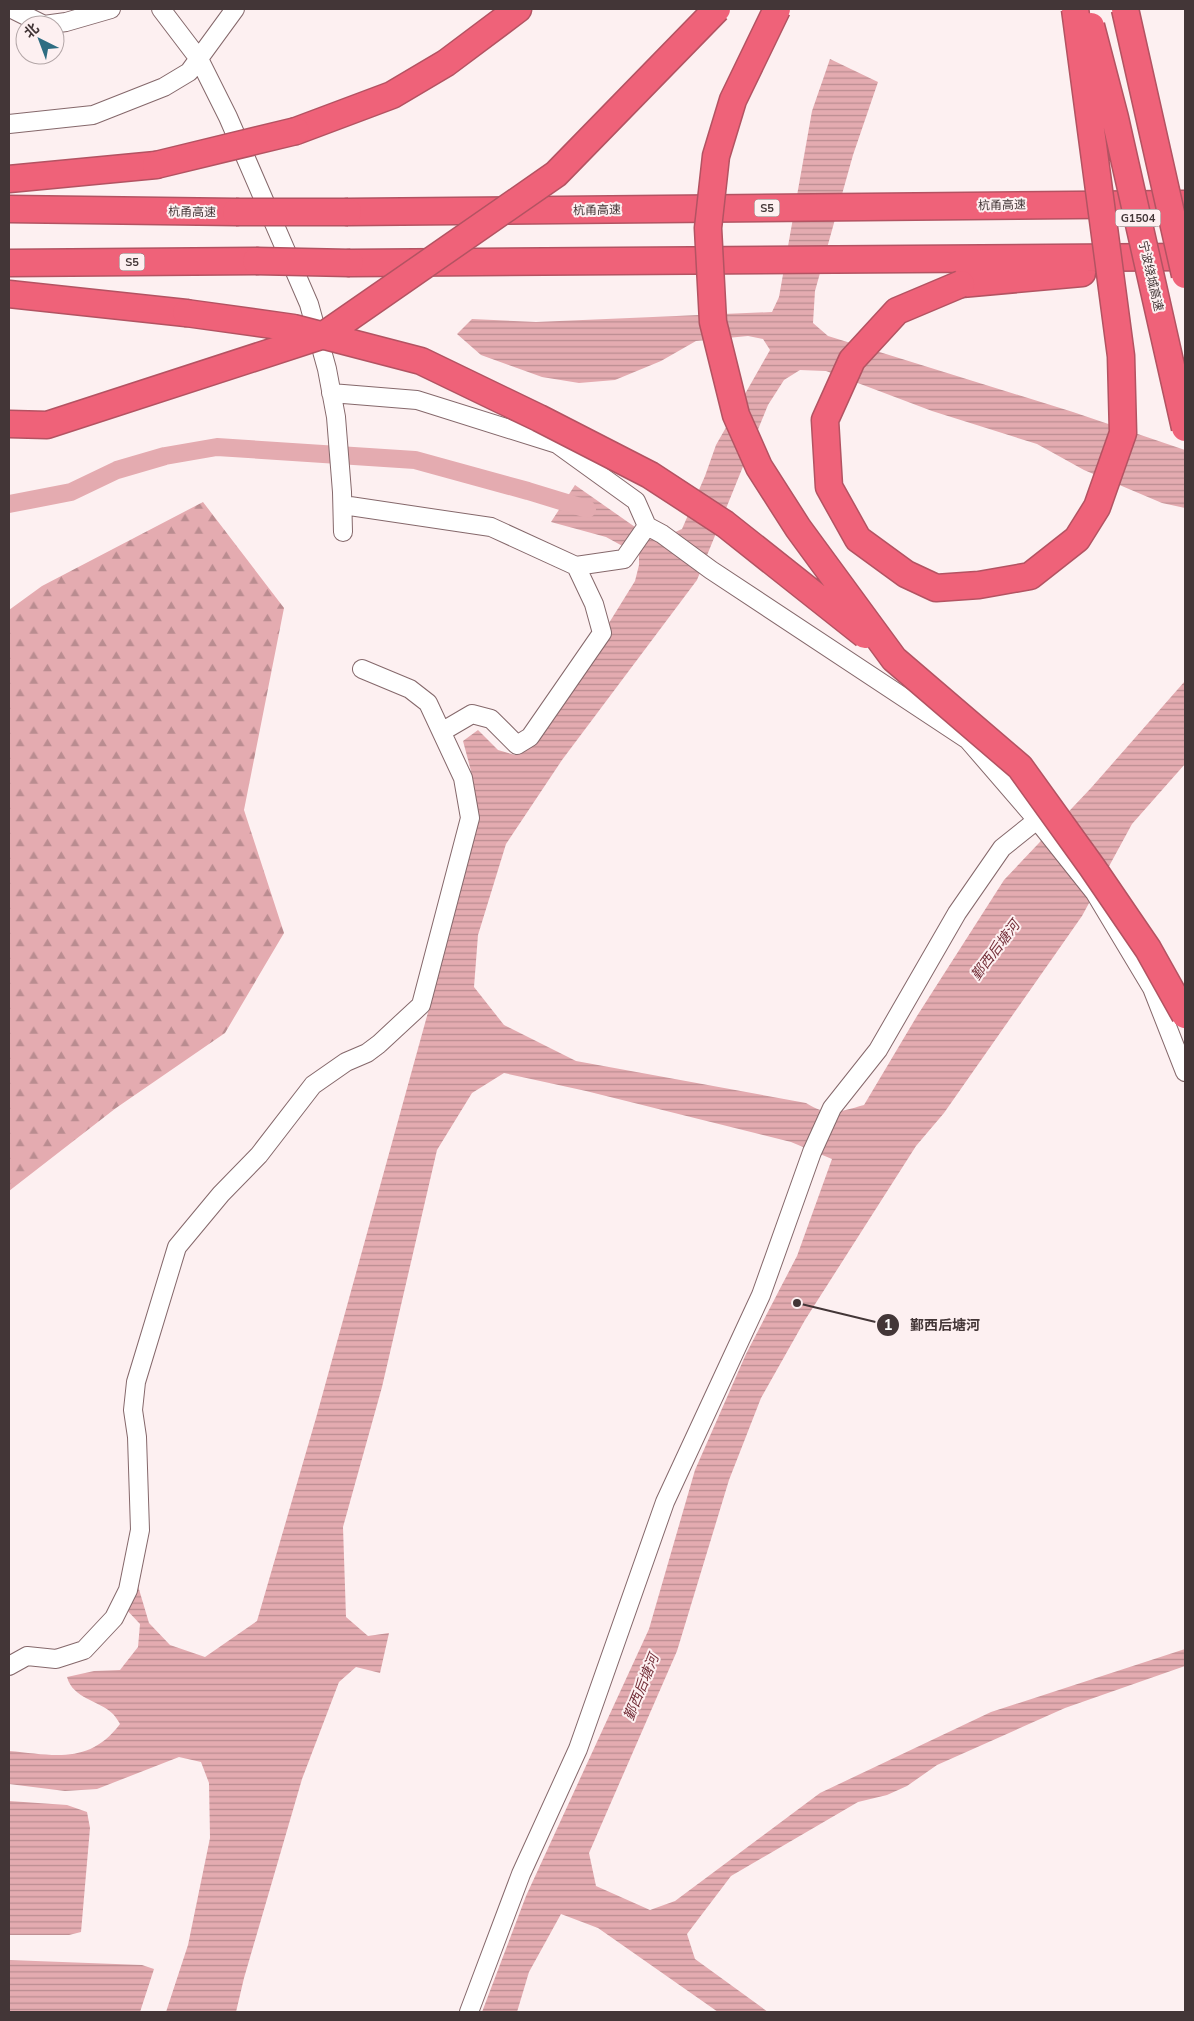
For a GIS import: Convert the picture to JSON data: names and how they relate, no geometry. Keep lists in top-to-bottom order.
{
  "streets": {
    "highway": [
      "杭甬高速",
      "S5",
      "G1504",
      "宁波绕城高速"
    ]
  },
  "water": ["鄞西后塘河"],
  "places": ["鄞西后塘河"],
  "north": "top left"
}
